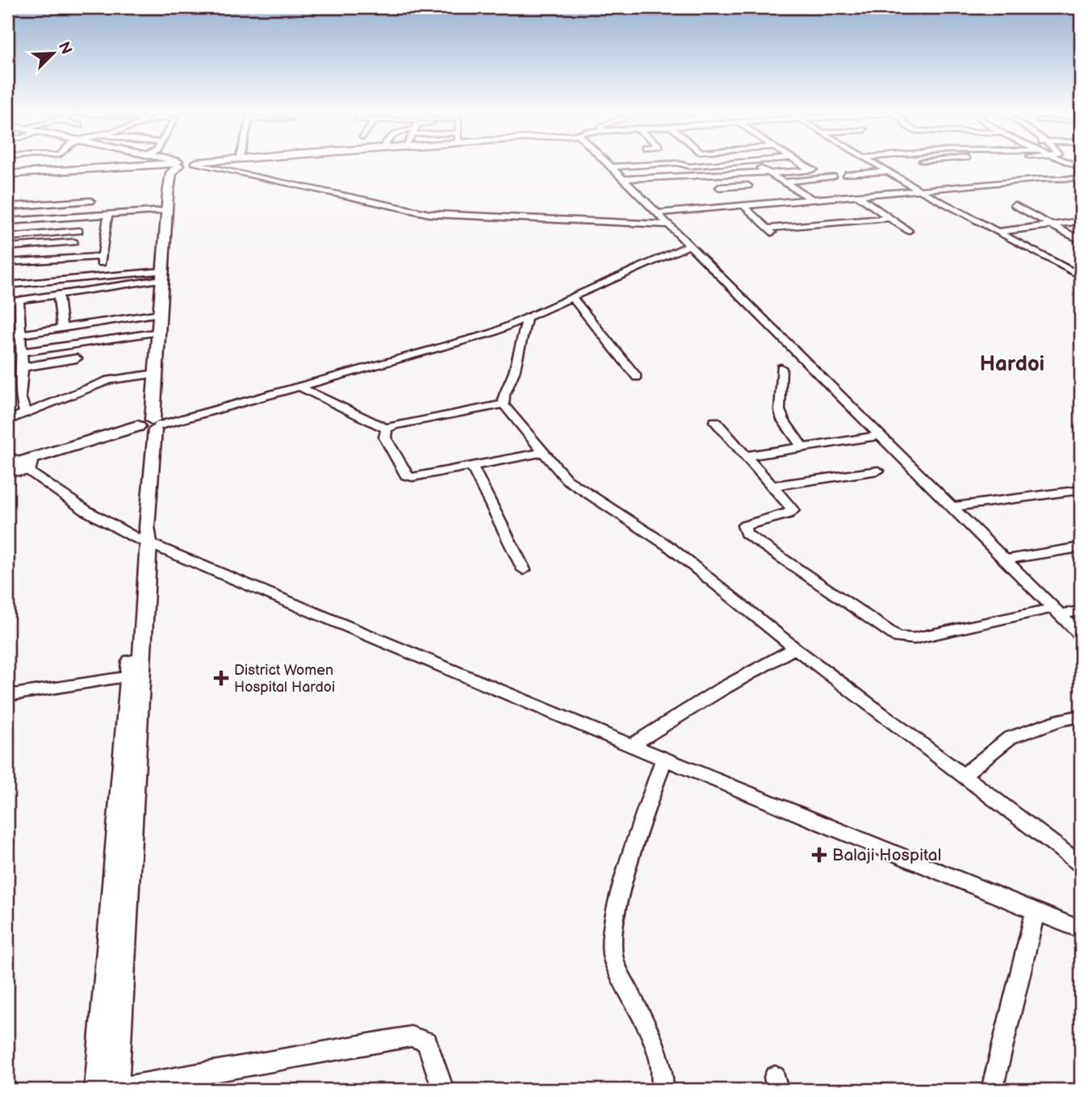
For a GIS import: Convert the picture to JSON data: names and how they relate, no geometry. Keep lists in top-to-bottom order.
{
  "districts": ["Hardoi"],
  "places": {
    "health": ["District Women Hospital Hardoi", "Balaji Hospital"]
  },
  "north": "top right"
}
